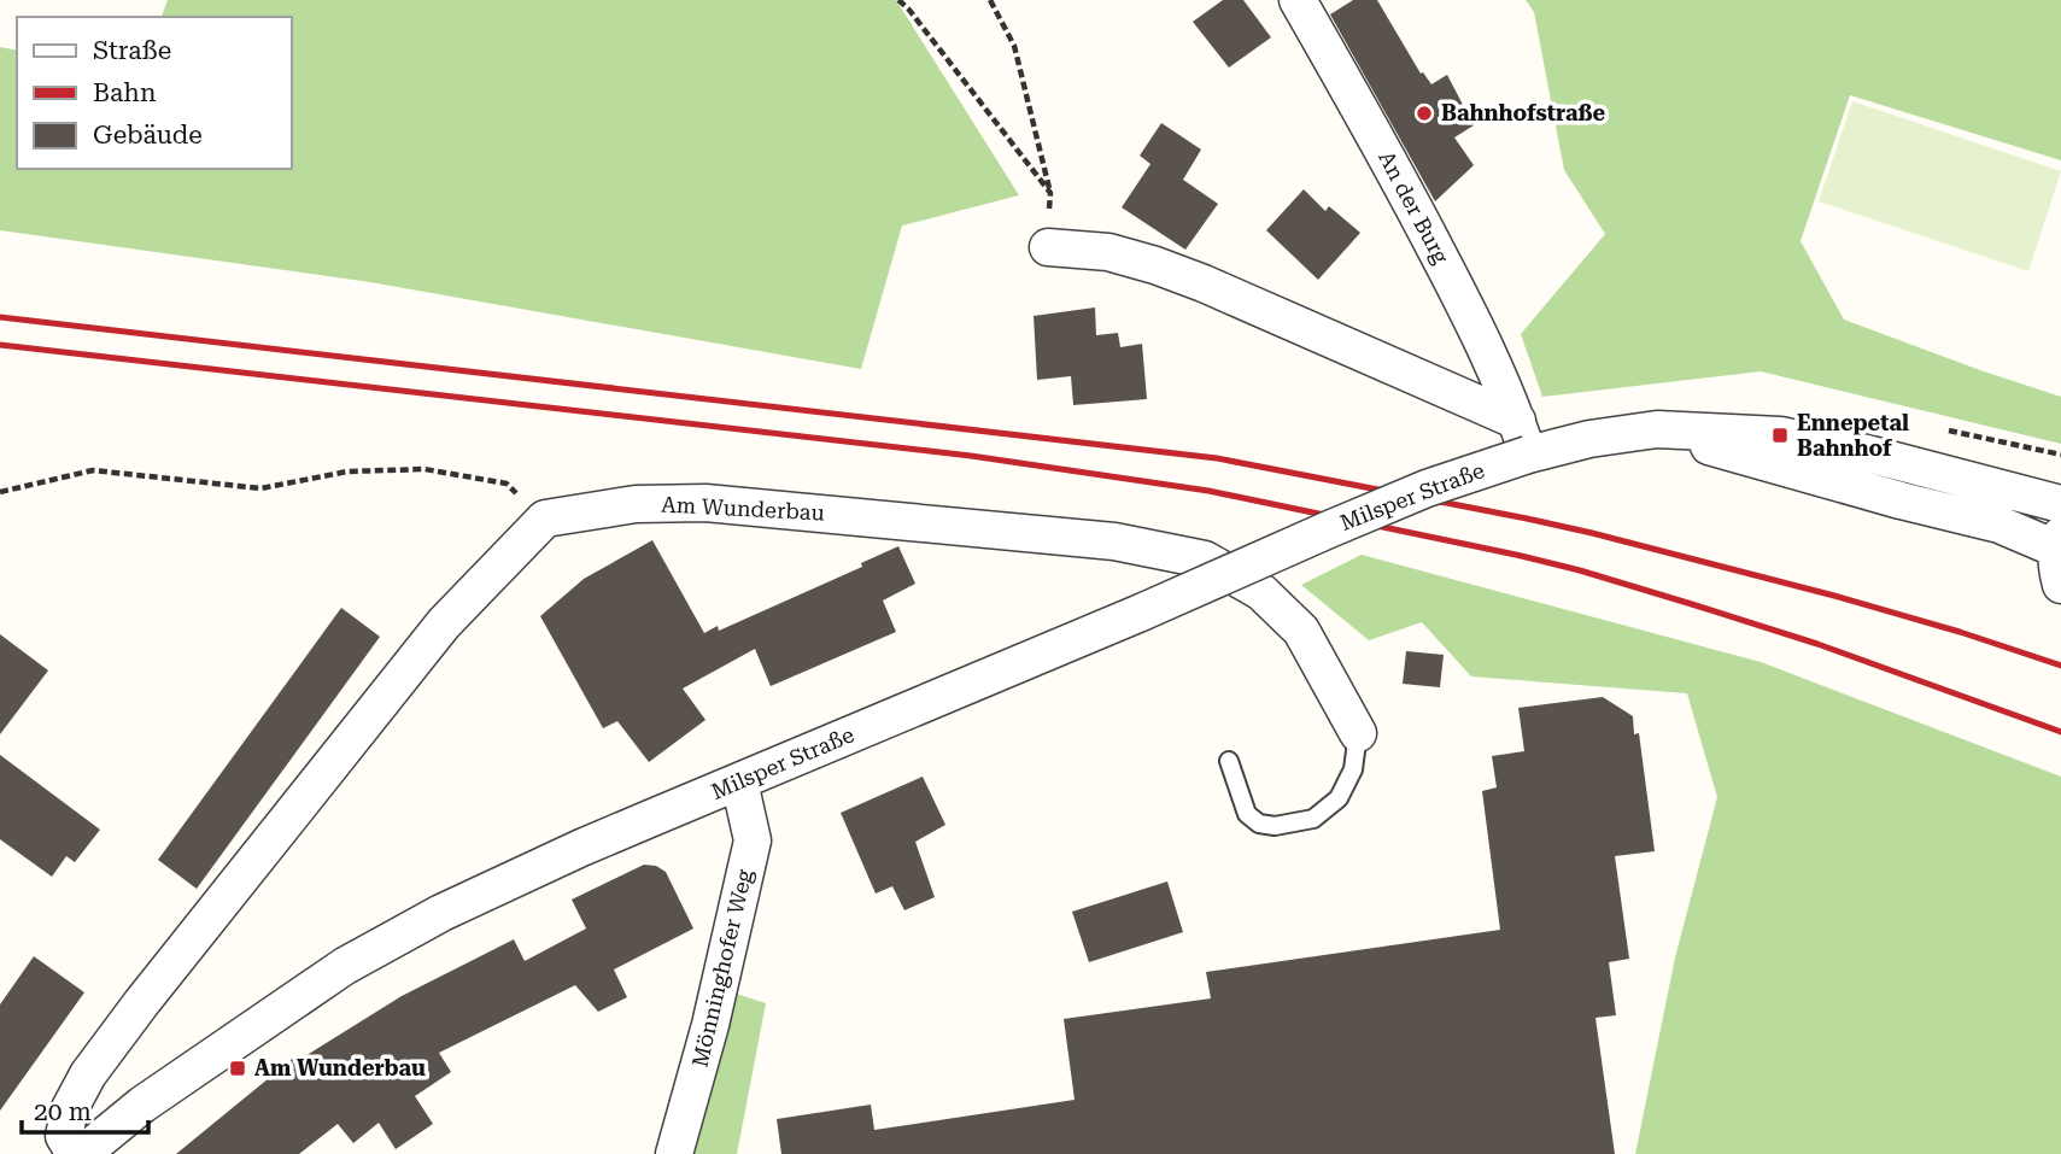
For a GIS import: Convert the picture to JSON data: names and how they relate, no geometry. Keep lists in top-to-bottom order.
{
  "streets": {
    "street": [
      "An der Burg",
      "Milsper Straße",
      "Am Wunderbau",
      "Mönninghofer Weg"
    ]
  },
  "crossings": [
    ["Milsper Straße", "Mönninghofer Weg"]
  ],
  "places": {
    "other": ["Bahnhofstraße"],
    "transit": ["Ennepetal Bahnhof", "Am Wunderbau"]
  },
  "legend": ["Straße", "Bahn", "Gebäude"],
  "scale_bar": "20 m"
}
